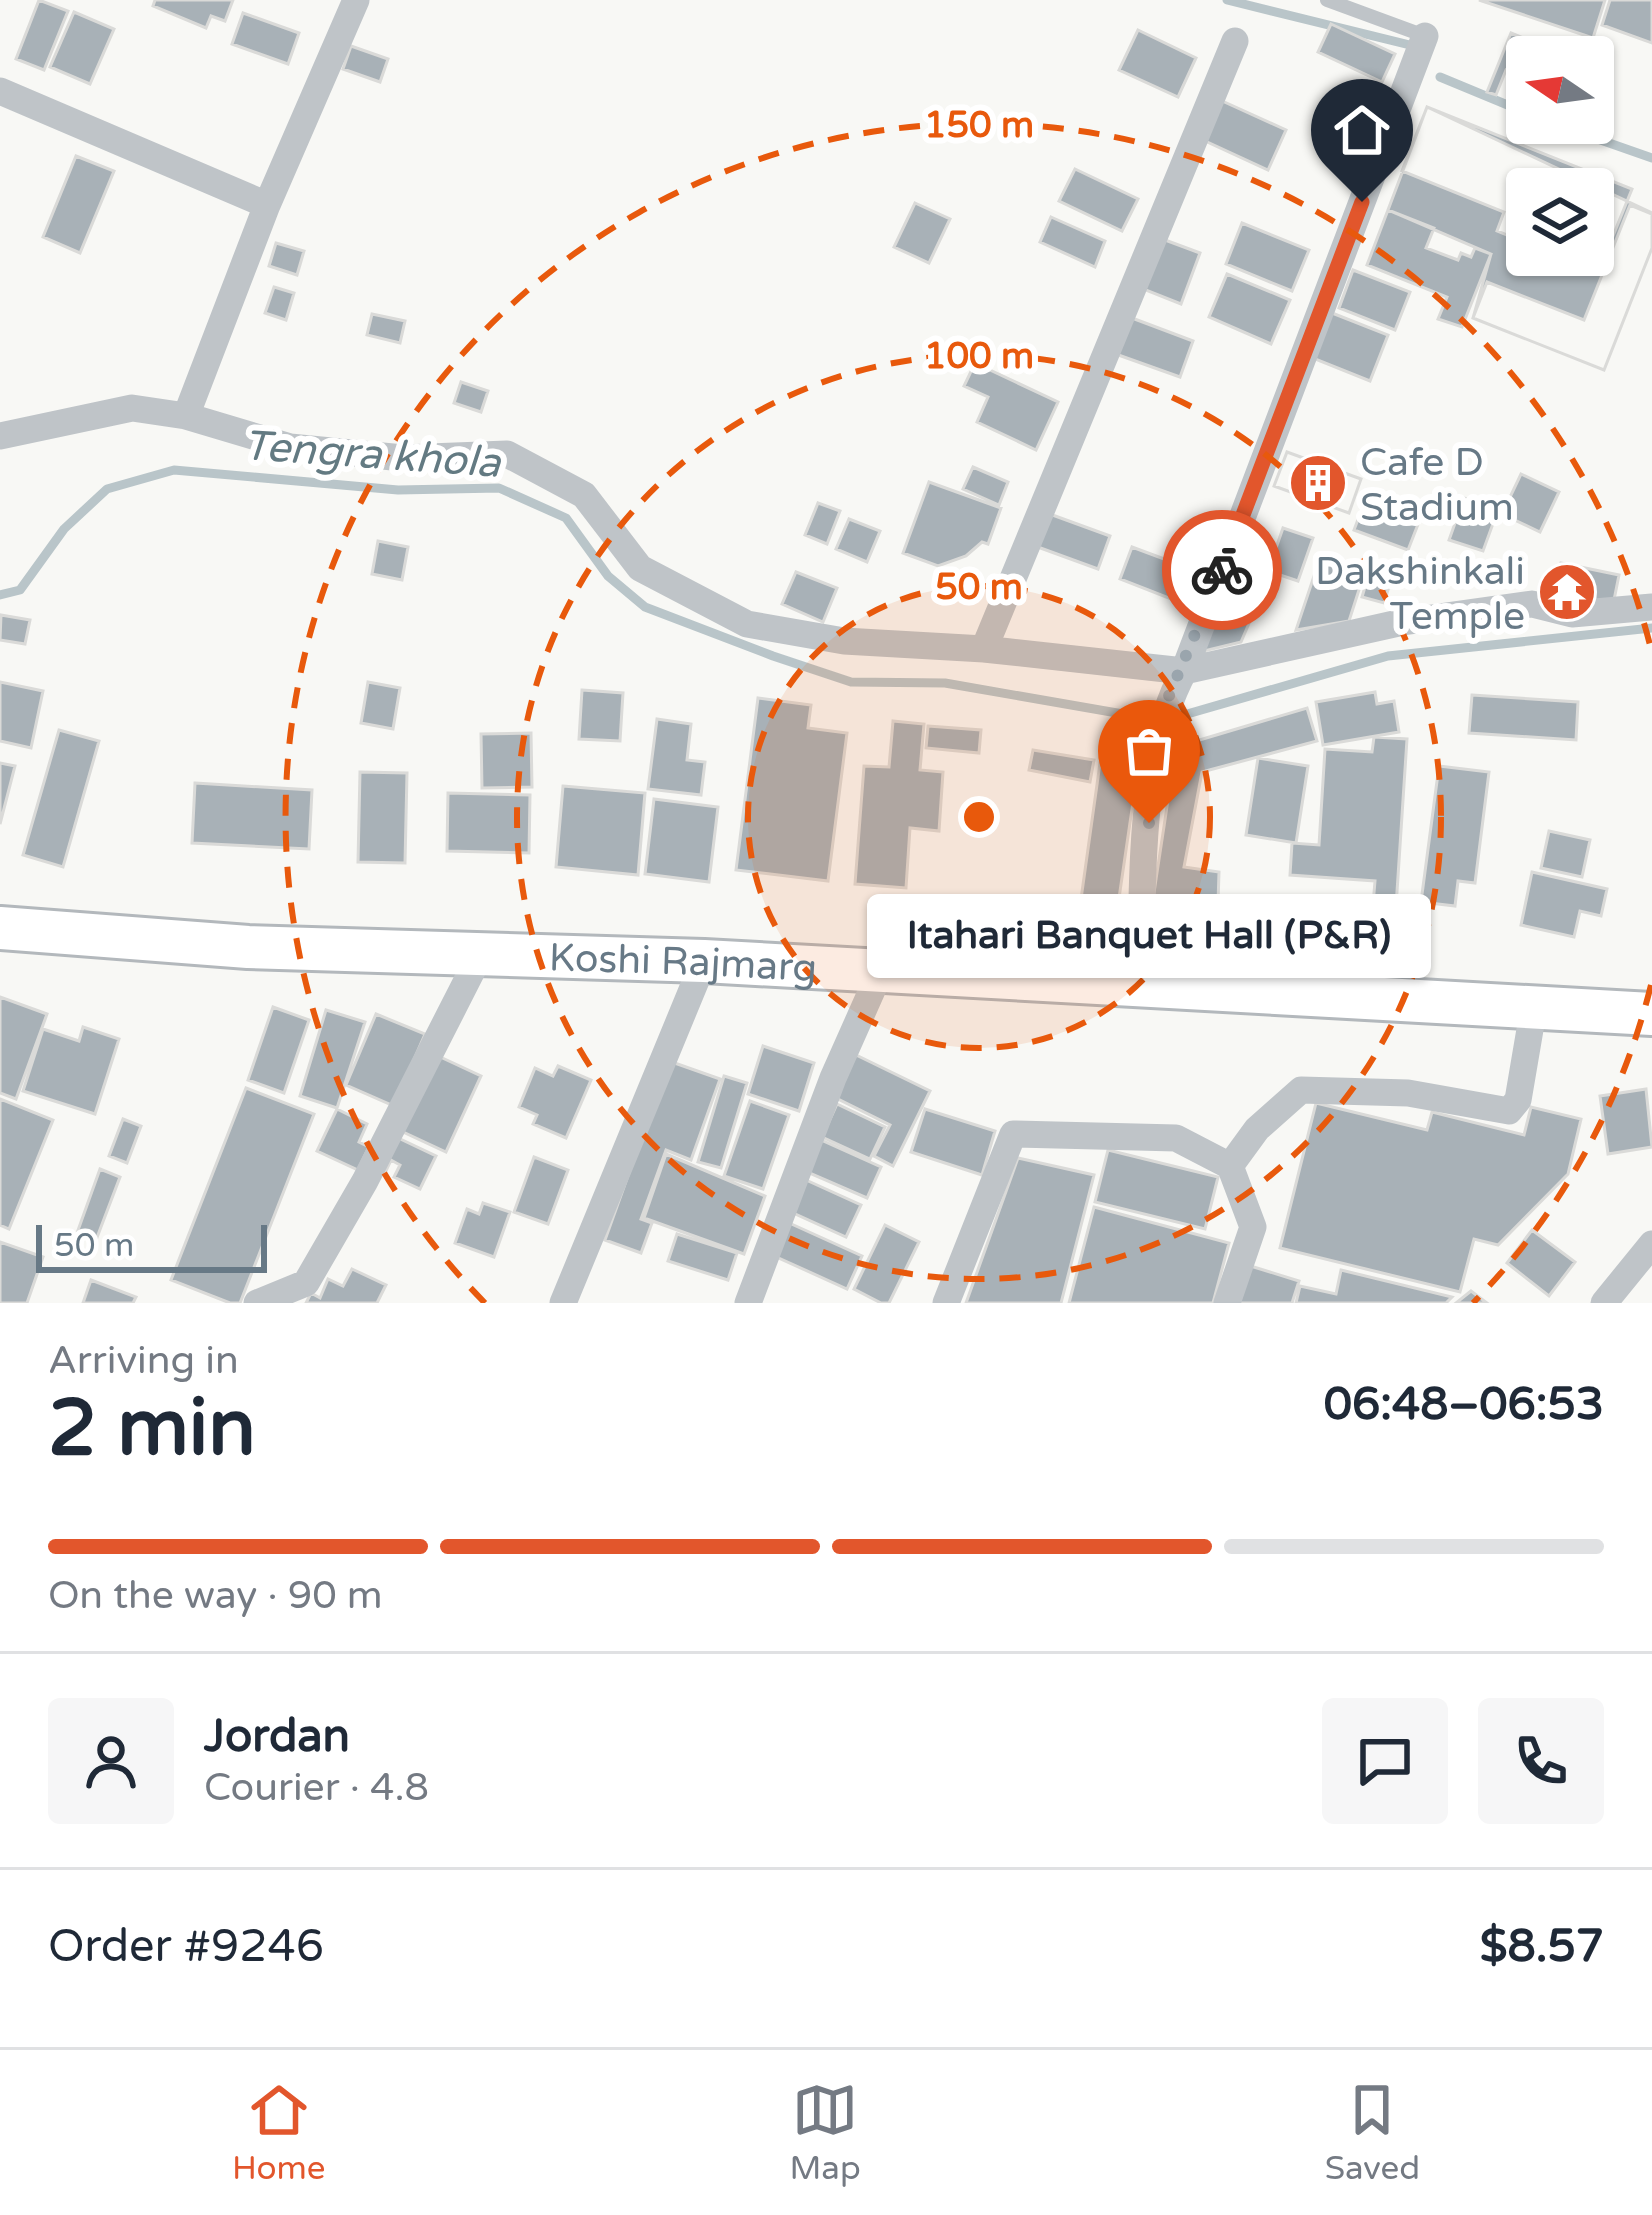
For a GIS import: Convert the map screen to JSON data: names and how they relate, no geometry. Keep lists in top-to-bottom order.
{
  "streets": {
    "main road": ["Koshi Rajmarg"]
  },
  "water": ["Tengra khola"],
  "places": {
    "building": ["Cafe D Stadium"],
    "temple": ["Dakshinkali Temple"],
    "other": ["Itahari Banquet Hall (P&R)"]
  },
  "scale_bar": "50 m",
  "north": "left",
  "page": {
    "bubble": "Itahari Banquet Hall (P&R)",
    "scale": "50 m",
    "heading": ["2 min", "Arriving in", "06:48–06:53"],
    "panel": [
      "Jordan",
      "Courier · 4.8",
      "Order #9246",
      "$8.57"
    ],
    "bar": "On the way · 90 m",
    "tabs": ["Home", "Map", "Saved"]
  },
  "rings": ["150 m", "100 m", "50 m"]
}
